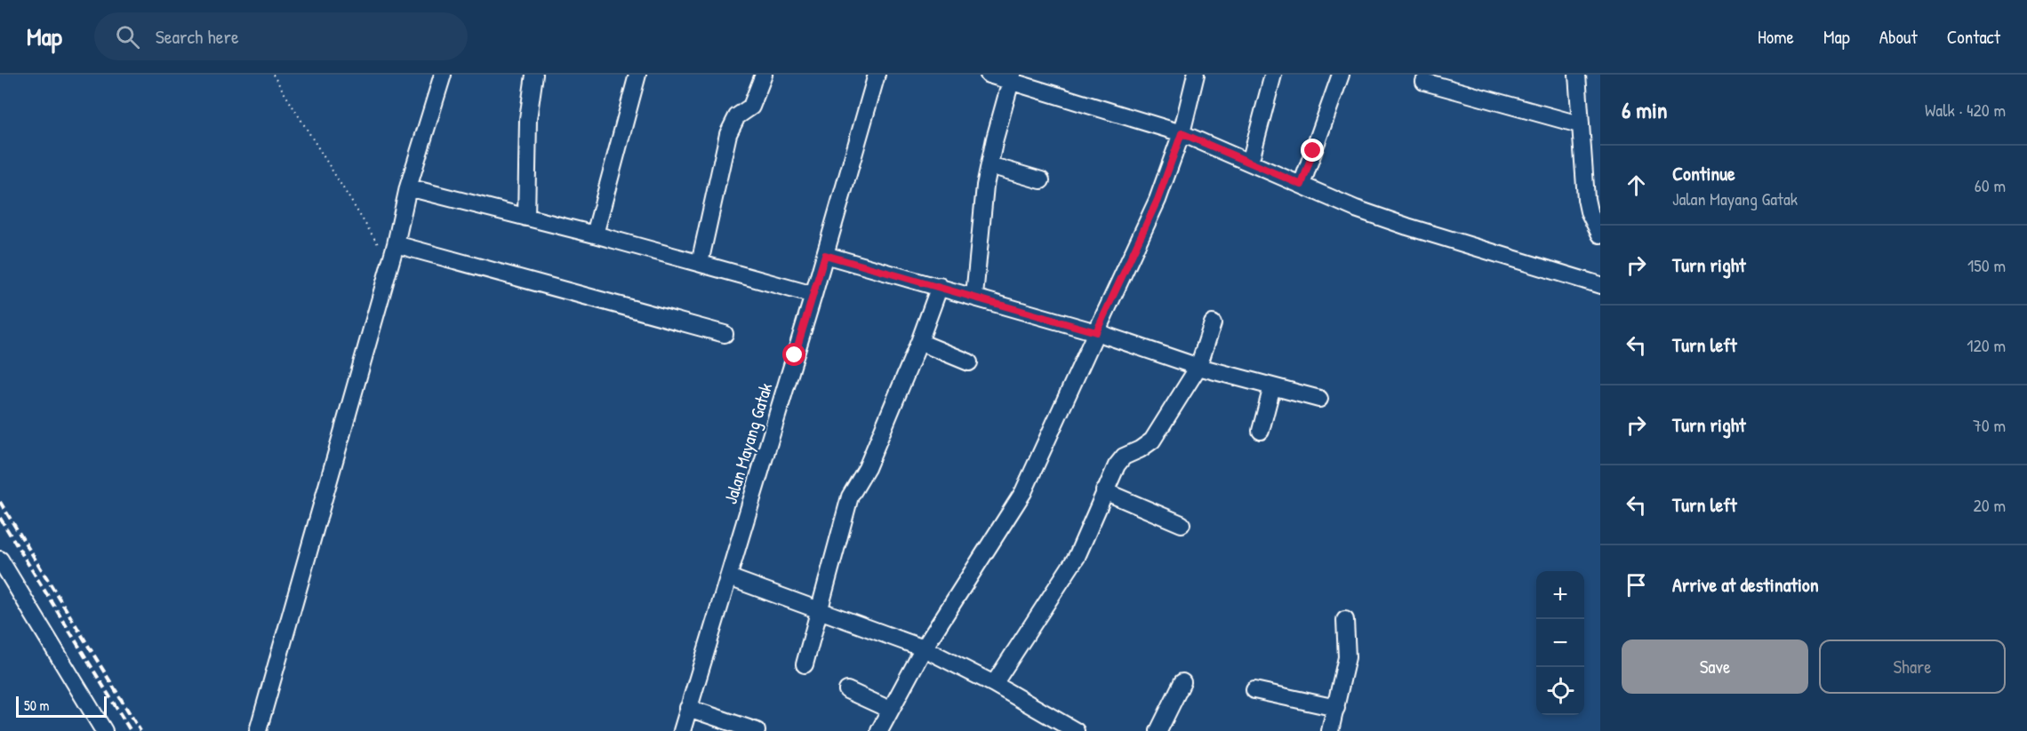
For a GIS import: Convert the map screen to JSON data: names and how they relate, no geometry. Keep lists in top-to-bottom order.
{
  "streets": {
    "street": ["Jalan Mayang Gatak"]
  },
  "scale_bar": "50 m",
  "page": {
    "header": "Map",
    "search": "Search here",
    "nav": [
      "Home",
      "Map",
      "About",
      "Contact"
    ],
    "heading": ["6 min", "Walk · 420 m"],
    "list": [
      ["Continue", "Jalan Mayang Gatak", "60 m"],
      ["Turn right", "150 m"],
      ["Turn left", "120 m"],
      ["Turn right", "70 m"],
      ["Turn left", "20 m"],
      "Arrive at destination"
    ],
    "map_buttons": ["+", "−"],
    "buttons": ["Save", "Share"],
    "scale": "50 m"
  }
}
